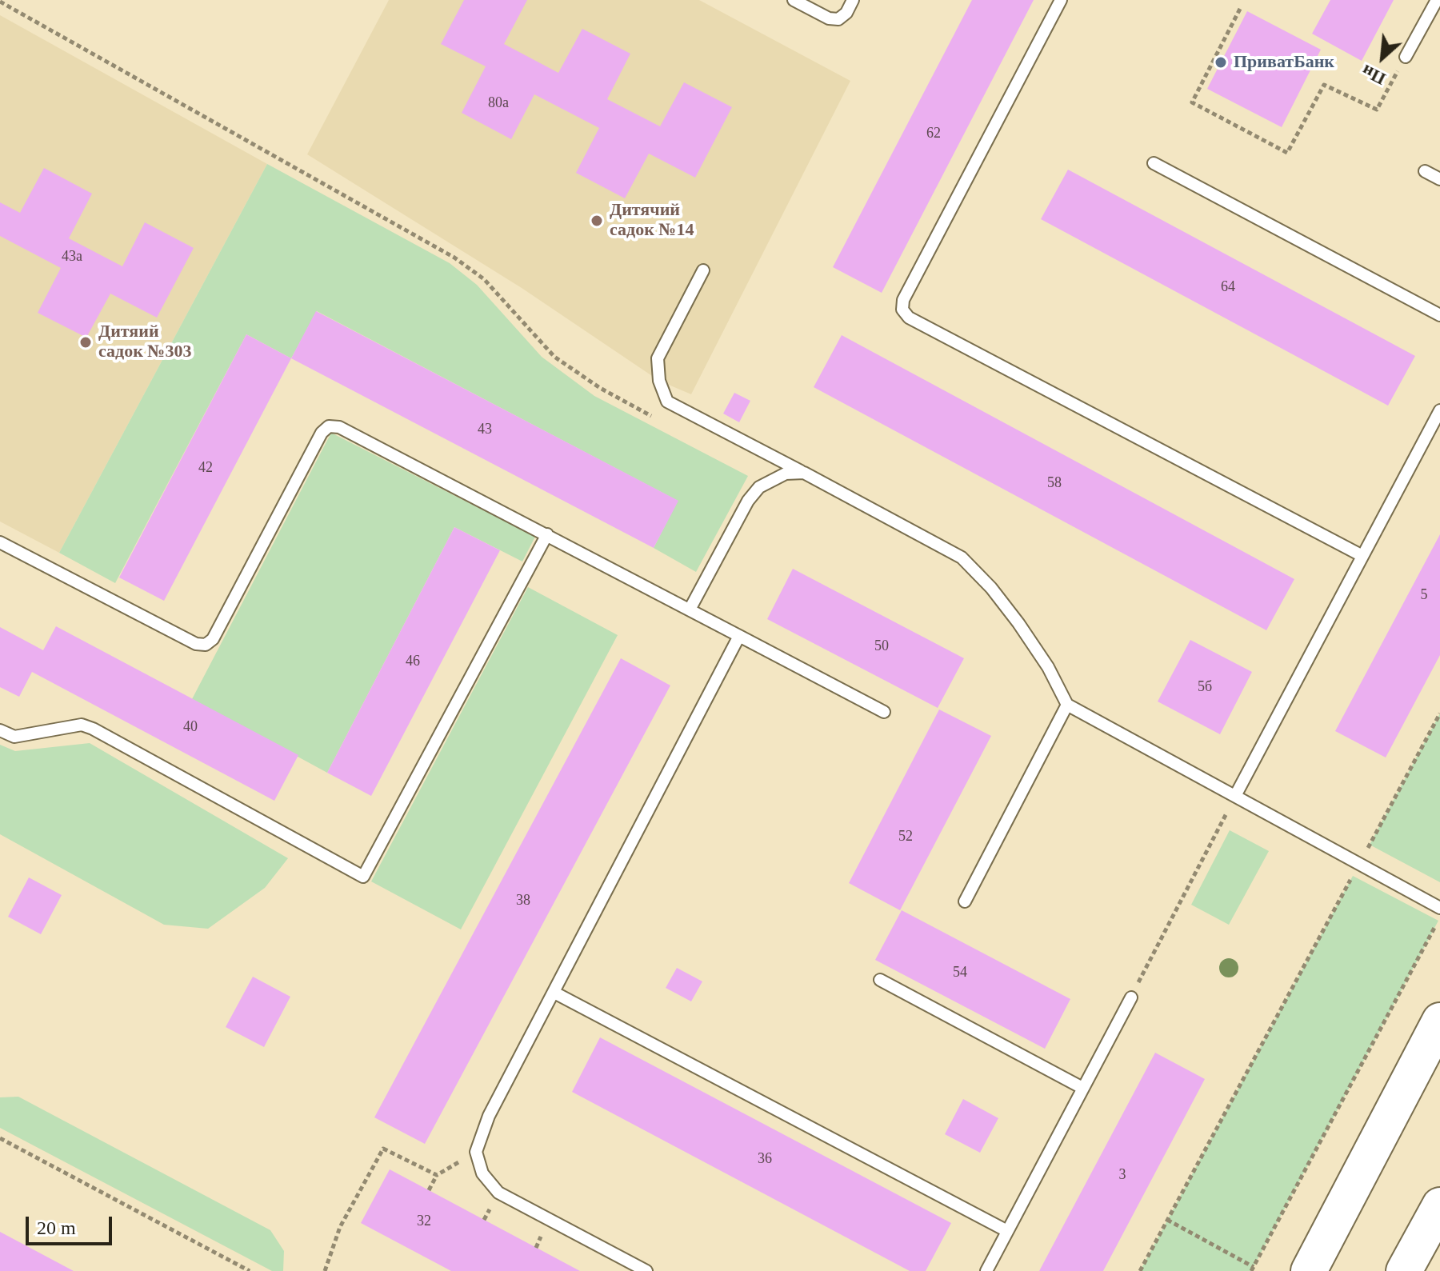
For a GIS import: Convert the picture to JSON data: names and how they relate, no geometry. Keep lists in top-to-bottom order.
{
  "places": ["ПриватБанк", "Дитячий садок №14", "Дитяий садок №303"],
  "house_numbers": [
    "80а",
    "62",
    "43а",
    "64",
    "43",
    "42",
    "58",
    "5",
    "50",
    "46",
    "5б",
    "40",
    "52",
    "38",
    "54",
    "36",
    "3",
    "32"
  ],
  "scale_bar": "20 m",
  "north": "bottom left"
}
